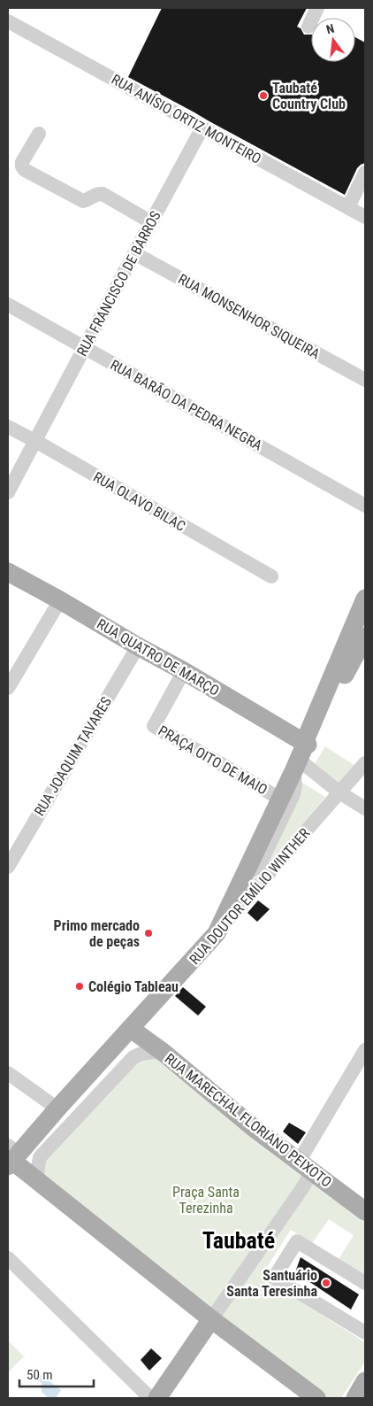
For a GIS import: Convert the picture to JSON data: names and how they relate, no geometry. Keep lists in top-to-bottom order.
{
  "streets": {
    "main road": ["RUA QUATRO DE MARÇO", "RUA DOUTOR EMÍLIO WINTHER", "RUA MARECHAL FLORIANO PEIXOTO"],
    "street": [
      "RUA ANÍSIO ORTIZ MONTEIRO",
      "RUA FRANCISCO DE BARROS",
      "RUA MONSENHOR SIQUEIRA",
      "RUA BARÃO DA PEDRA NEGRA",
      "RUA OLAVO BILAC",
      "RUA JOAQUIM TAVARES",
      "PRAÇA OITO DE MAIO"
    ]
  },
  "crossings": [
    ["RUA ANÍSIO ORTIZ MONTEIRO", "RUA FRANCISCO DE BARROS"],
    ["RUA FRANCISCO DE BARROS", "RUA MONSENHOR SIQUEIRA"],
    ["RUA FRANCISCO DE BARROS", "RUA BARÃO DA PEDRA NEGRA"],
    ["RUA FRANCISCO DE BARROS", "RUA OLAVO BILAC"],
    ["RUA QUATRO DE MARÇO", "RUA JOAQUIM TAVARES"],
    ["RUA QUATRO DE MARÇO", "PRAÇA OITO DE MAIO"],
    ["RUA QUATRO DE MARÇO", "RUA DOUTOR EMÍLIO WINTHER"],
    ["RUA DOUTOR EMÍLIO WINTHER", "RUA MARECHAL FLORIANO PEIXOTO"]
  ],
  "districts": ["Taubaté"],
  "parks": ["Praça Santa Terezinha"],
  "places": [
    "Taubaté Country Club",
    "Primo mercado de peças",
    "Colégio Tableau",
    "Santuário Santa Teresinha"
  ],
  "scale_bar": "50 m",
  "north": "top"
}
